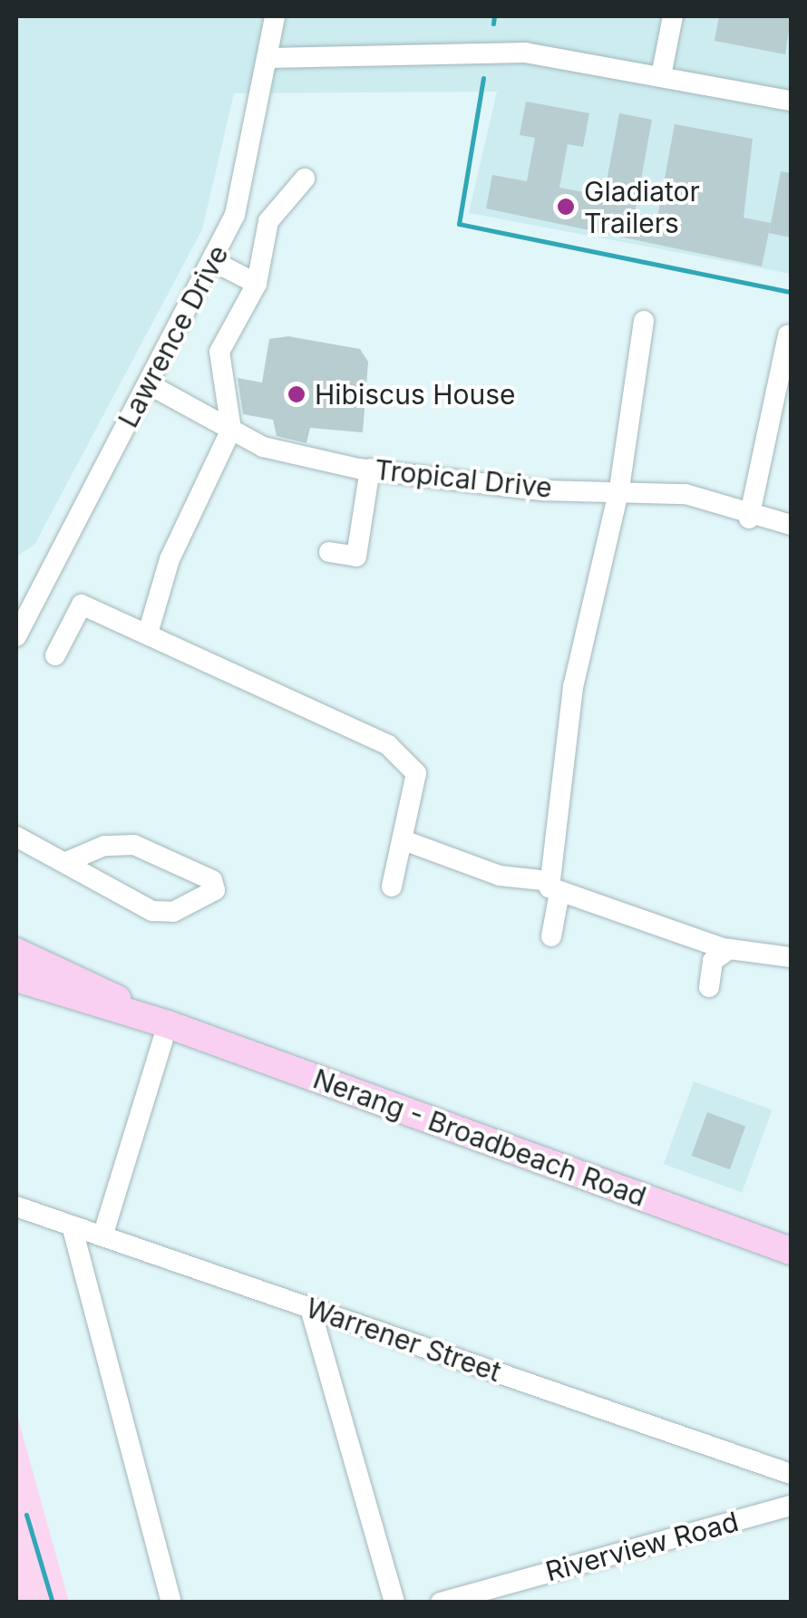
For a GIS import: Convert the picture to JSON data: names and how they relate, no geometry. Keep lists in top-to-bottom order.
{
  "streets": {
    "main road": ["Nerang - Broadbeach Road"],
    "street": [
      "Lawrence Drive",
      "Tropical Drive",
      "Warrener Street",
      "Riverview Road"
    ]
  },
  "crossings": [
    ["Lawrence Drive", "Tropical Drive"]
  ],
  "places": ["Gladiator Trailers", "Hibiscus House"]
}
